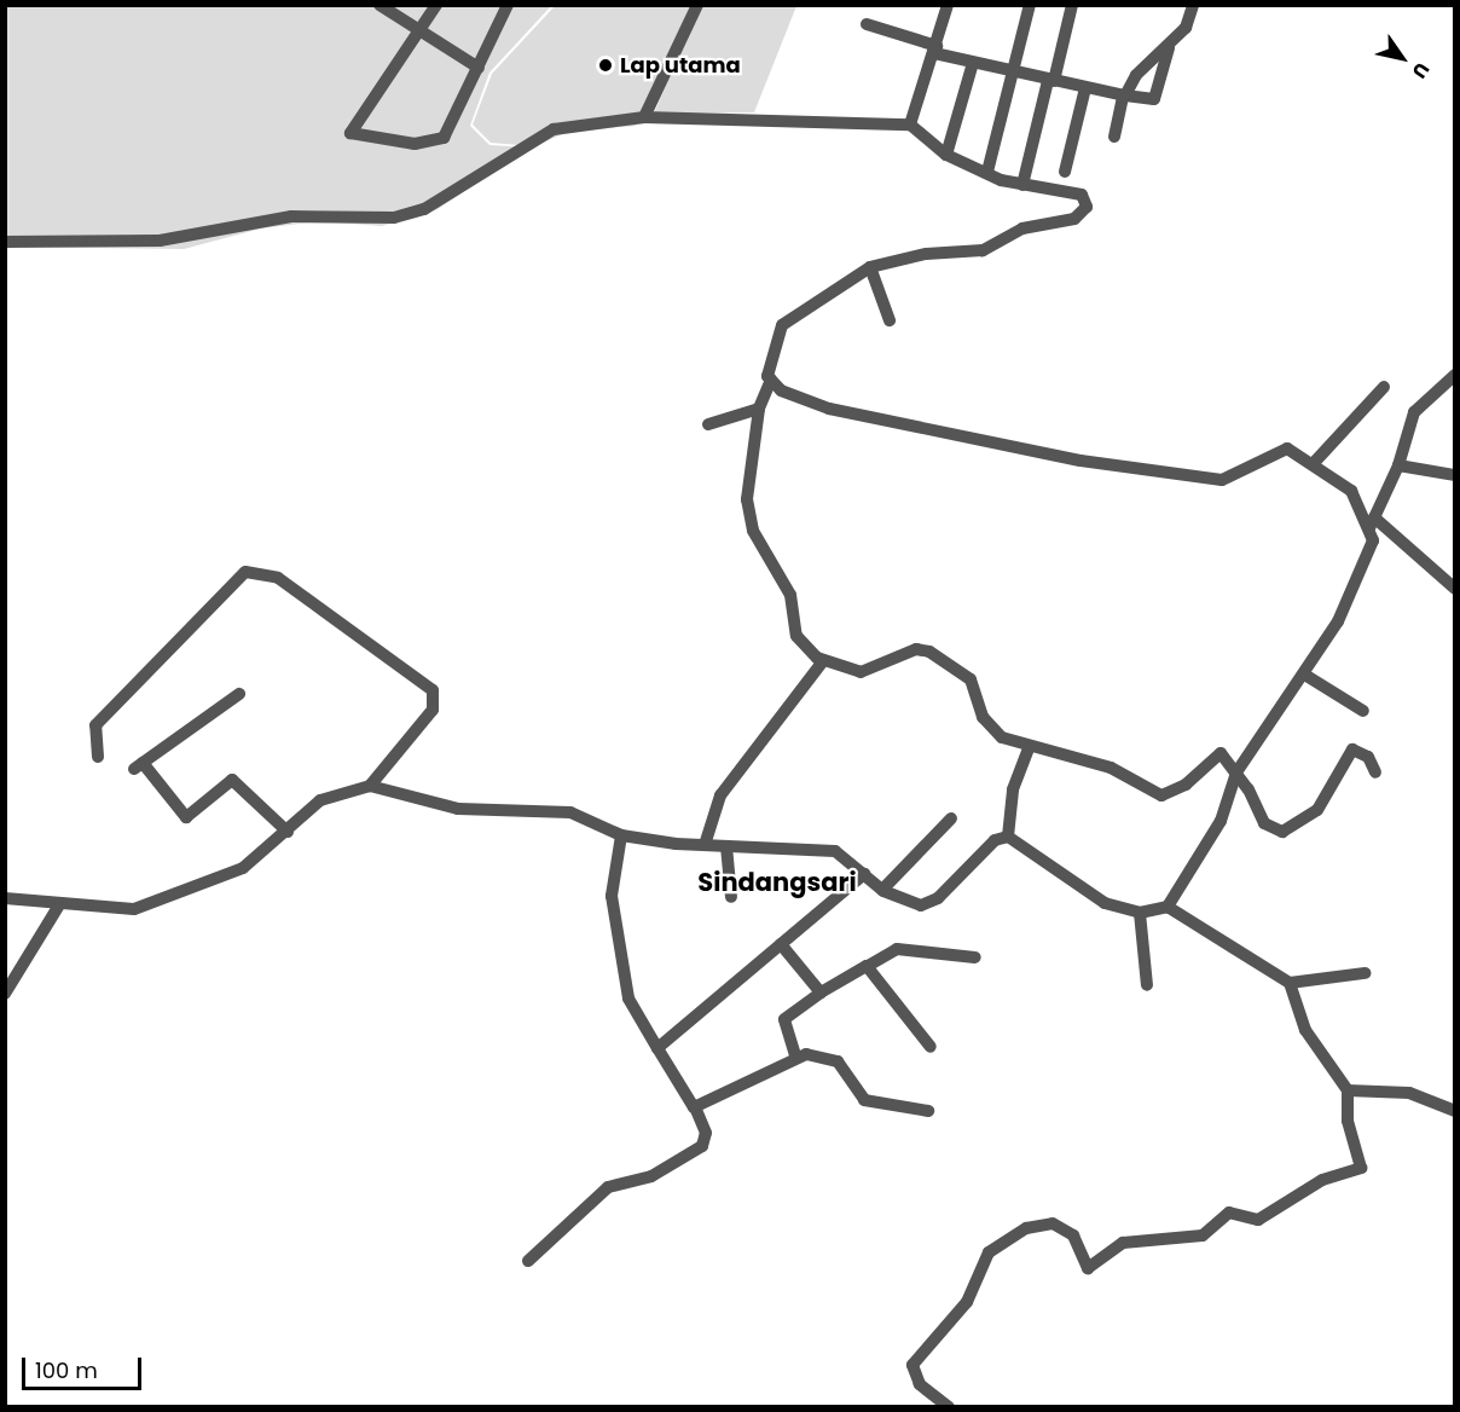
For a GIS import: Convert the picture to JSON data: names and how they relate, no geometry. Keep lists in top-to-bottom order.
{
  "districts": ["Sindangsari"],
  "places": ["Lap utama"],
  "scale_bar": "100 m",
  "north": "bottom right"
}
